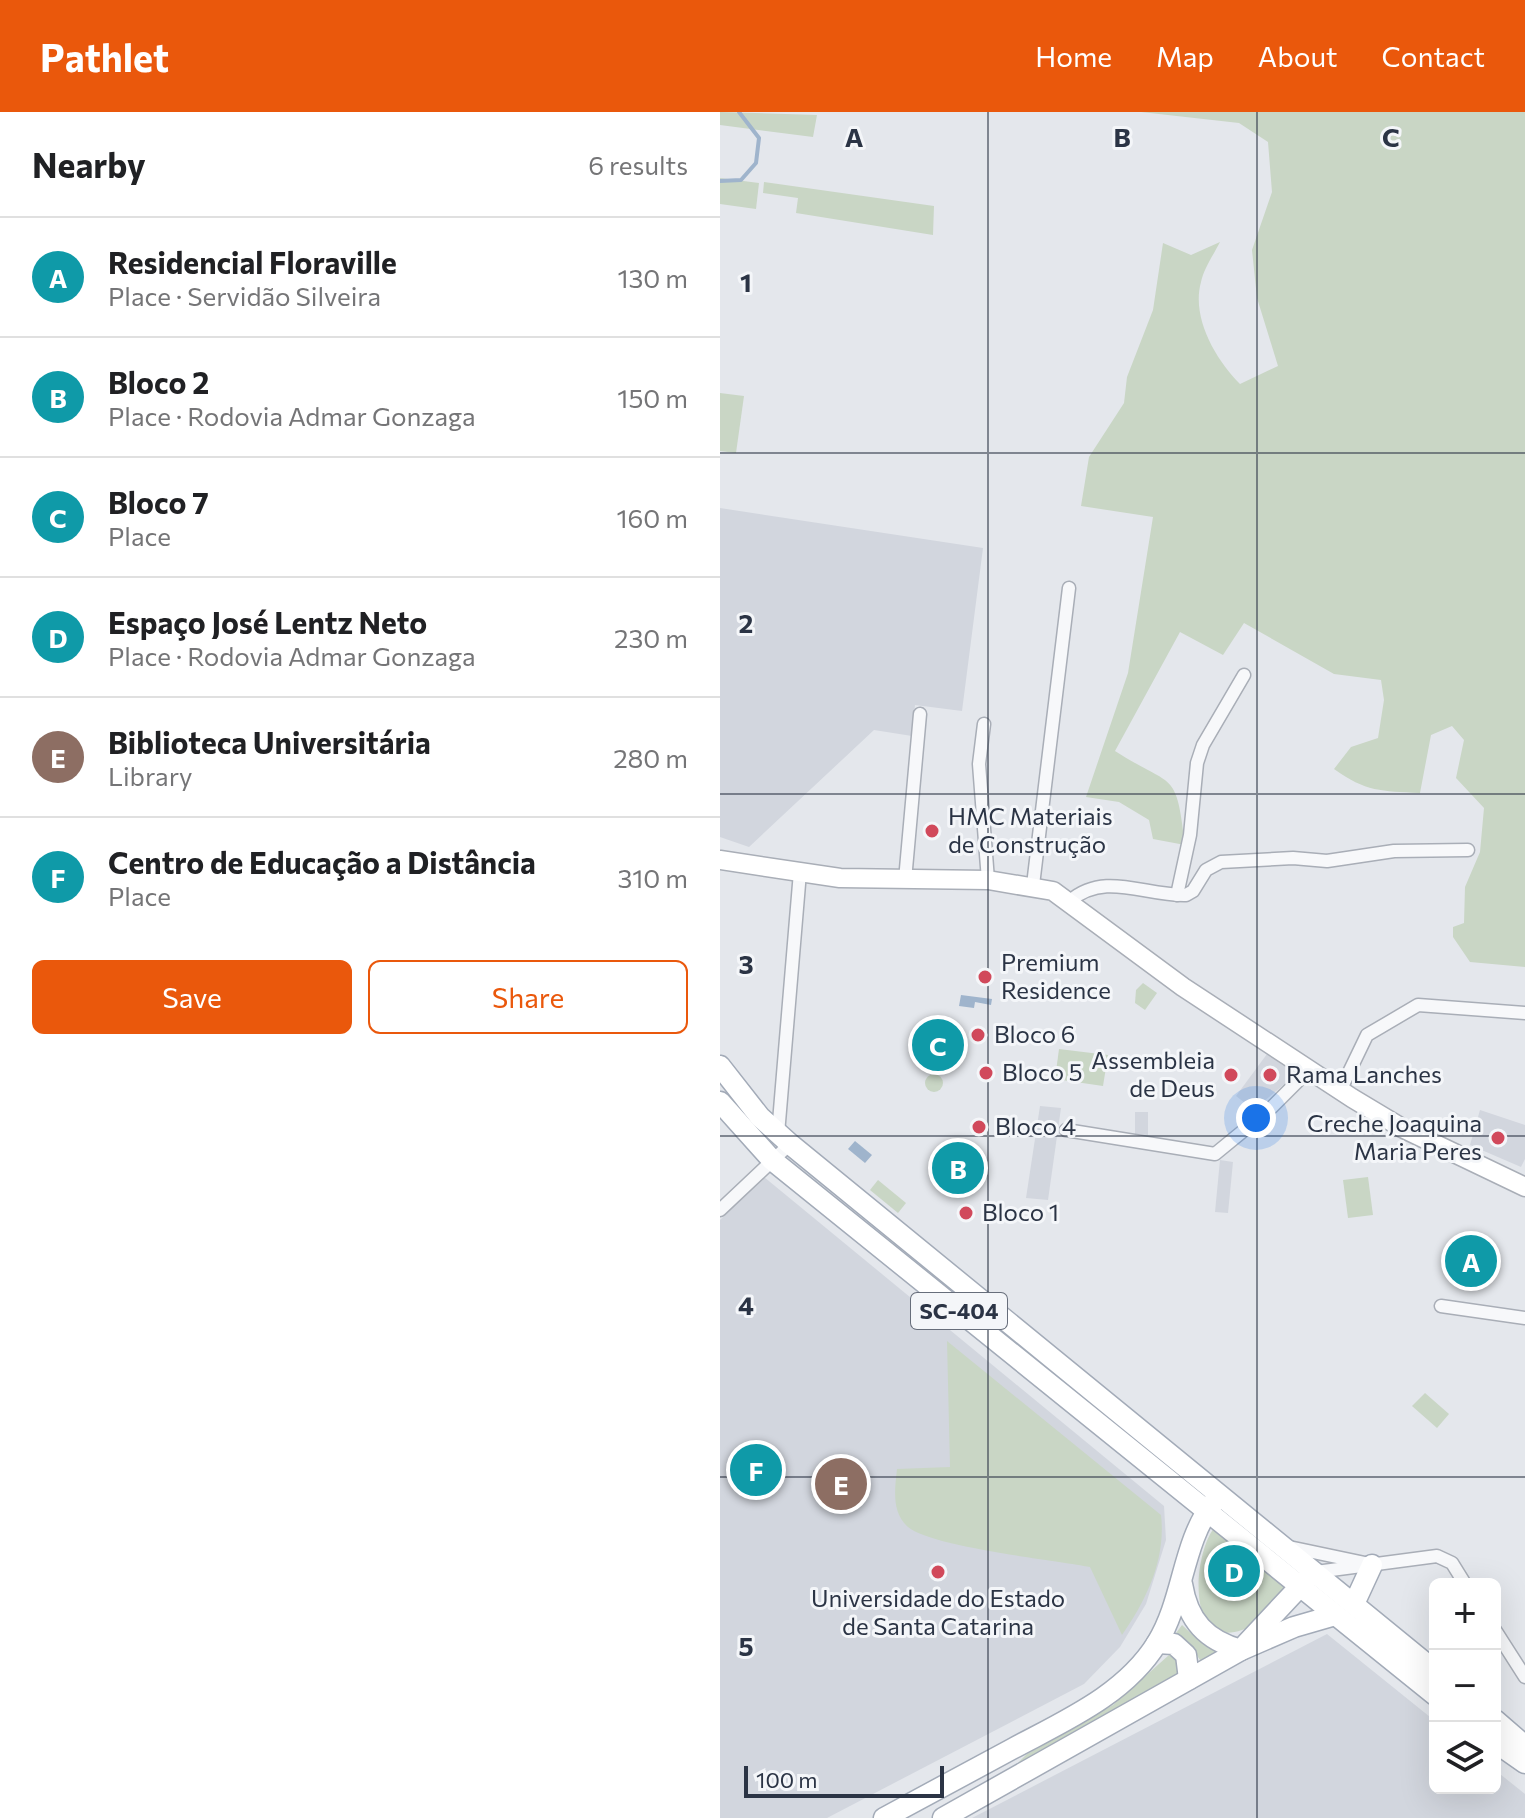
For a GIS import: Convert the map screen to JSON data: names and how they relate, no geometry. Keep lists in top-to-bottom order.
{
  "streets": {
    "main road": ["SC-404"]
  },
  "places": [
    "HMC Materiais de Construção",
    "Premium Residence",
    "Bloco 6",
    "Bloco 5",
    "Assembleia de Deus",
    "Rama Lanches",
    "Bloco 4",
    "Creche Joaquina Maria Peres",
    "Bloco 1",
    "Universidade do Estado de Santa Catarina"
  ],
  "scale_bar": "100 m",
  "page": {
    "header": "Pathlet",
    "nav": [
      "Home",
      "Map",
      "About",
      "Contact"
    ],
    "heading": ["Nearby", "6 results"],
    "list": [
      {
        "mark": "A",
        "name": "Residencial Floraville",
        "note": "Place · Servidão Silveira",
        "value": "130 m"
      },
      {
        "mark": "B",
        "name": "Bloco 2",
        "note": "Place · Rodovia Admar Gonzaga",
        "value": "150 m"
      },
      {
        "mark": "C",
        "name": "Bloco 7",
        "note": "Place",
        "value": "160 m"
      },
      {
        "mark": "D",
        "name": "Espaço José Lentz Neto",
        "note": "Place · Rodovia Admar Gonzaga",
        "value": "230 m"
      },
      {
        "mark": "E",
        "name": "Biblioteca Universitária",
        "note": "Library",
        "value": "280 m"
      },
      {
        "mark": "F",
        "name": "Centro de Educação a Distância",
        "note": "Place",
        "value": "310 m"
      }
    ],
    "buttons": ["Save", "Share"],
    "pins": [
      "C",
      "B",
      "A",
      "F",
      "E",
      "D"
    ],
    "map_buttons": ["+", "−"],
    "scale": "100 m"
  },
  "grid": {
    "columns": ["A", "B", "C"],
    "rows": [
      "1",
      "2",
      "3",
      "4",
      "5"
    ]
  }
}
